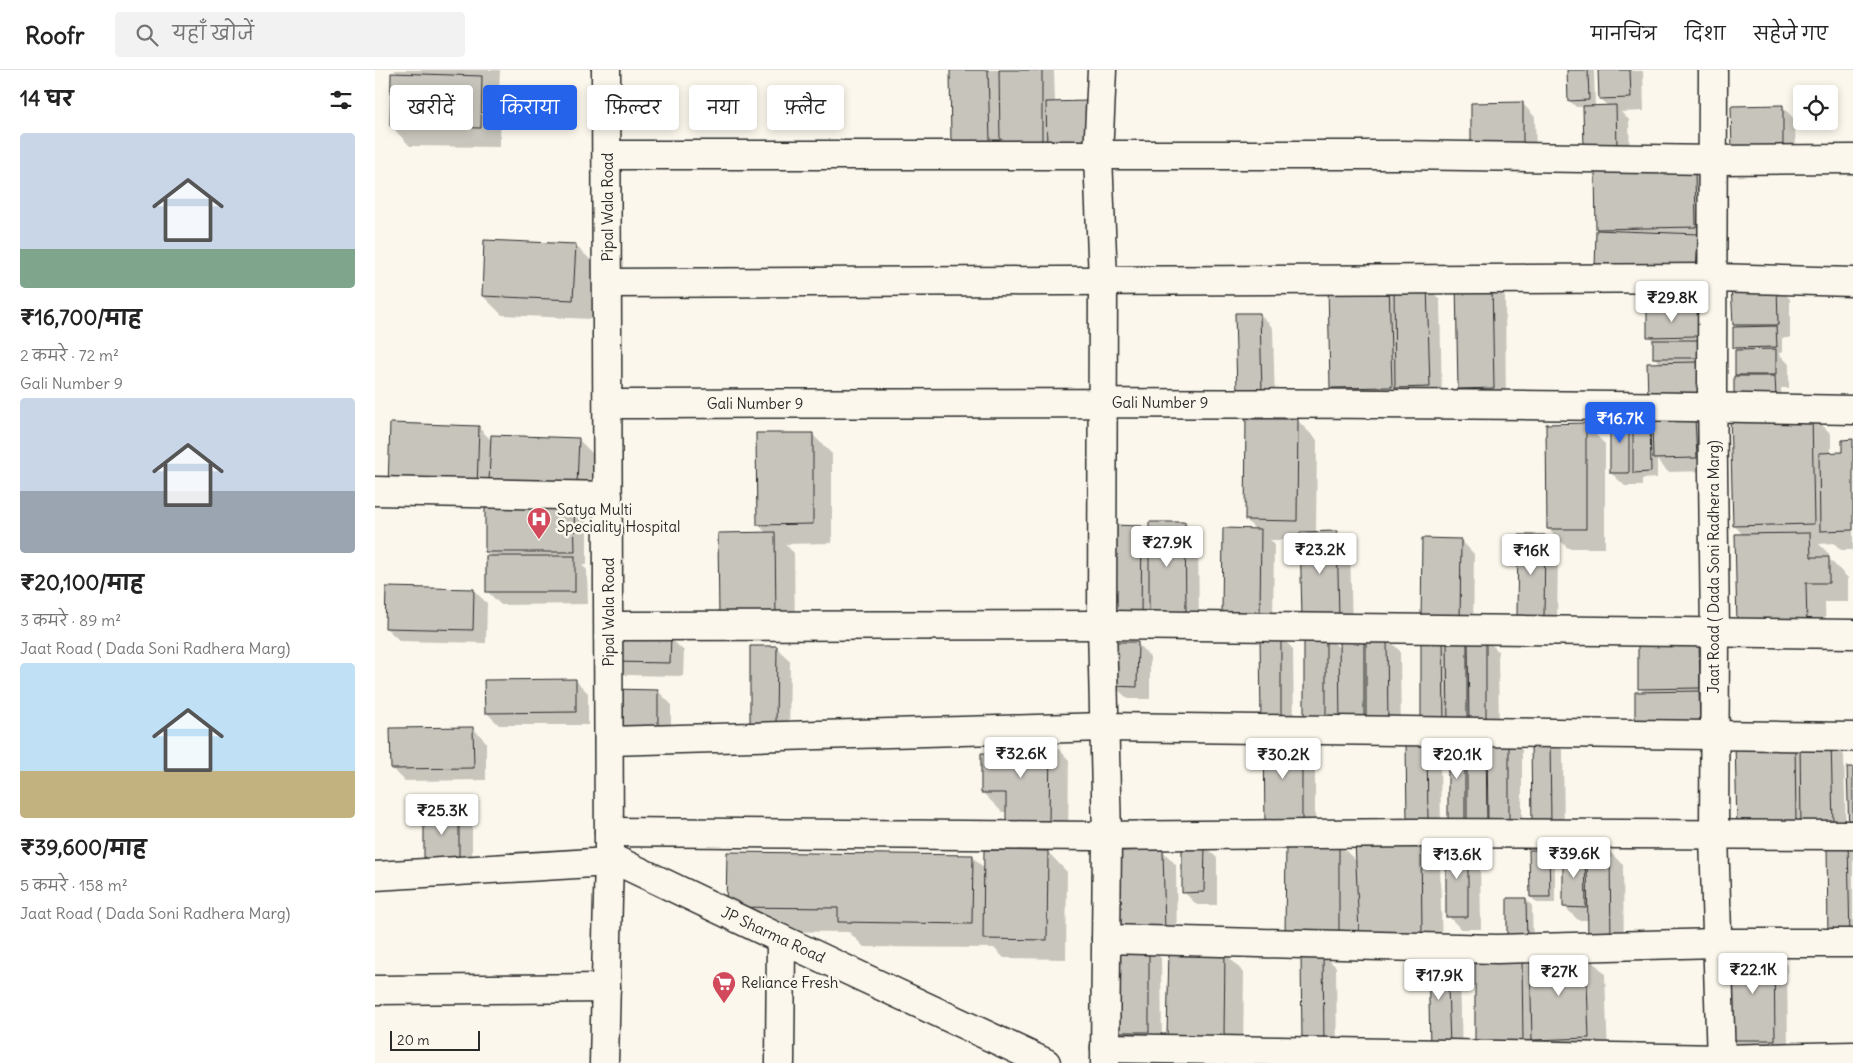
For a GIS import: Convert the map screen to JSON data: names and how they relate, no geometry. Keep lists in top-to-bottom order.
{
  "streets": {
    "street": [
      "Pipal Wala Road",
      "Gali Number 9",
      "Jaat Road ( Dada Soni Radhera Marg)",
      "JP Sharma Road"
    ]
  },
  "crossings": [
    ["Pipal Wala Road", "Gali Number 9"],
    ["Pipal Wala Road", "JP Sharma Road"],
    ["Gali Number 9", "Jaat Road ( Dada Soni Radhera Marg)"]
  ],
  "places": {
    "hospital": ["Satya Multi Speciality Hospital"],
    "supermarket": ["Reliance Fresh"]
  },
  "scale_bar": "20 m",
  "page": {
    "header": "Roofr",
    "search": "यहाँ खोजें",
    "nav": ["मानचित्र", "दिशा", "सहेजे गए"],
    "heading": "14 घर",
    "chip": [
      "खरीदें",
      "किराया",
      "फ़िल्टर",
      "नया",
      "फ़्लैट"
    ],
    "list": [
      {
        "name": "₹16,700/माह",
        "note": "2 कमरे · 72 m² · Gali Number 9"
      },
      {
        "name": "₹20,100/माह",
        "note": "3 कमरे · 89 m² · Jaat Road ( Dada Soni Radhera Marg)"
      },
      {
        "name": "₹39,600/माह",
        "note": "5 कमरे · 158 m² · Jaat Road ( Dada Soni Radhera Marg)"
      }
    ],
    "price": [
      "₹29.8K",
      "₹16.7K",
      "₹27.9K",
      "₹23.2K",
      "₹16K",
      "₹32.6K",
      "₹30.2K",
      "₹20.1K",
      "₹25.3K",
      "₹39.6K",
      "₹13.6K",
      "₹22.1K",
      "₹27K",
      "₹17.9K"
    ],
    "scale": "20 m"
  }
}
